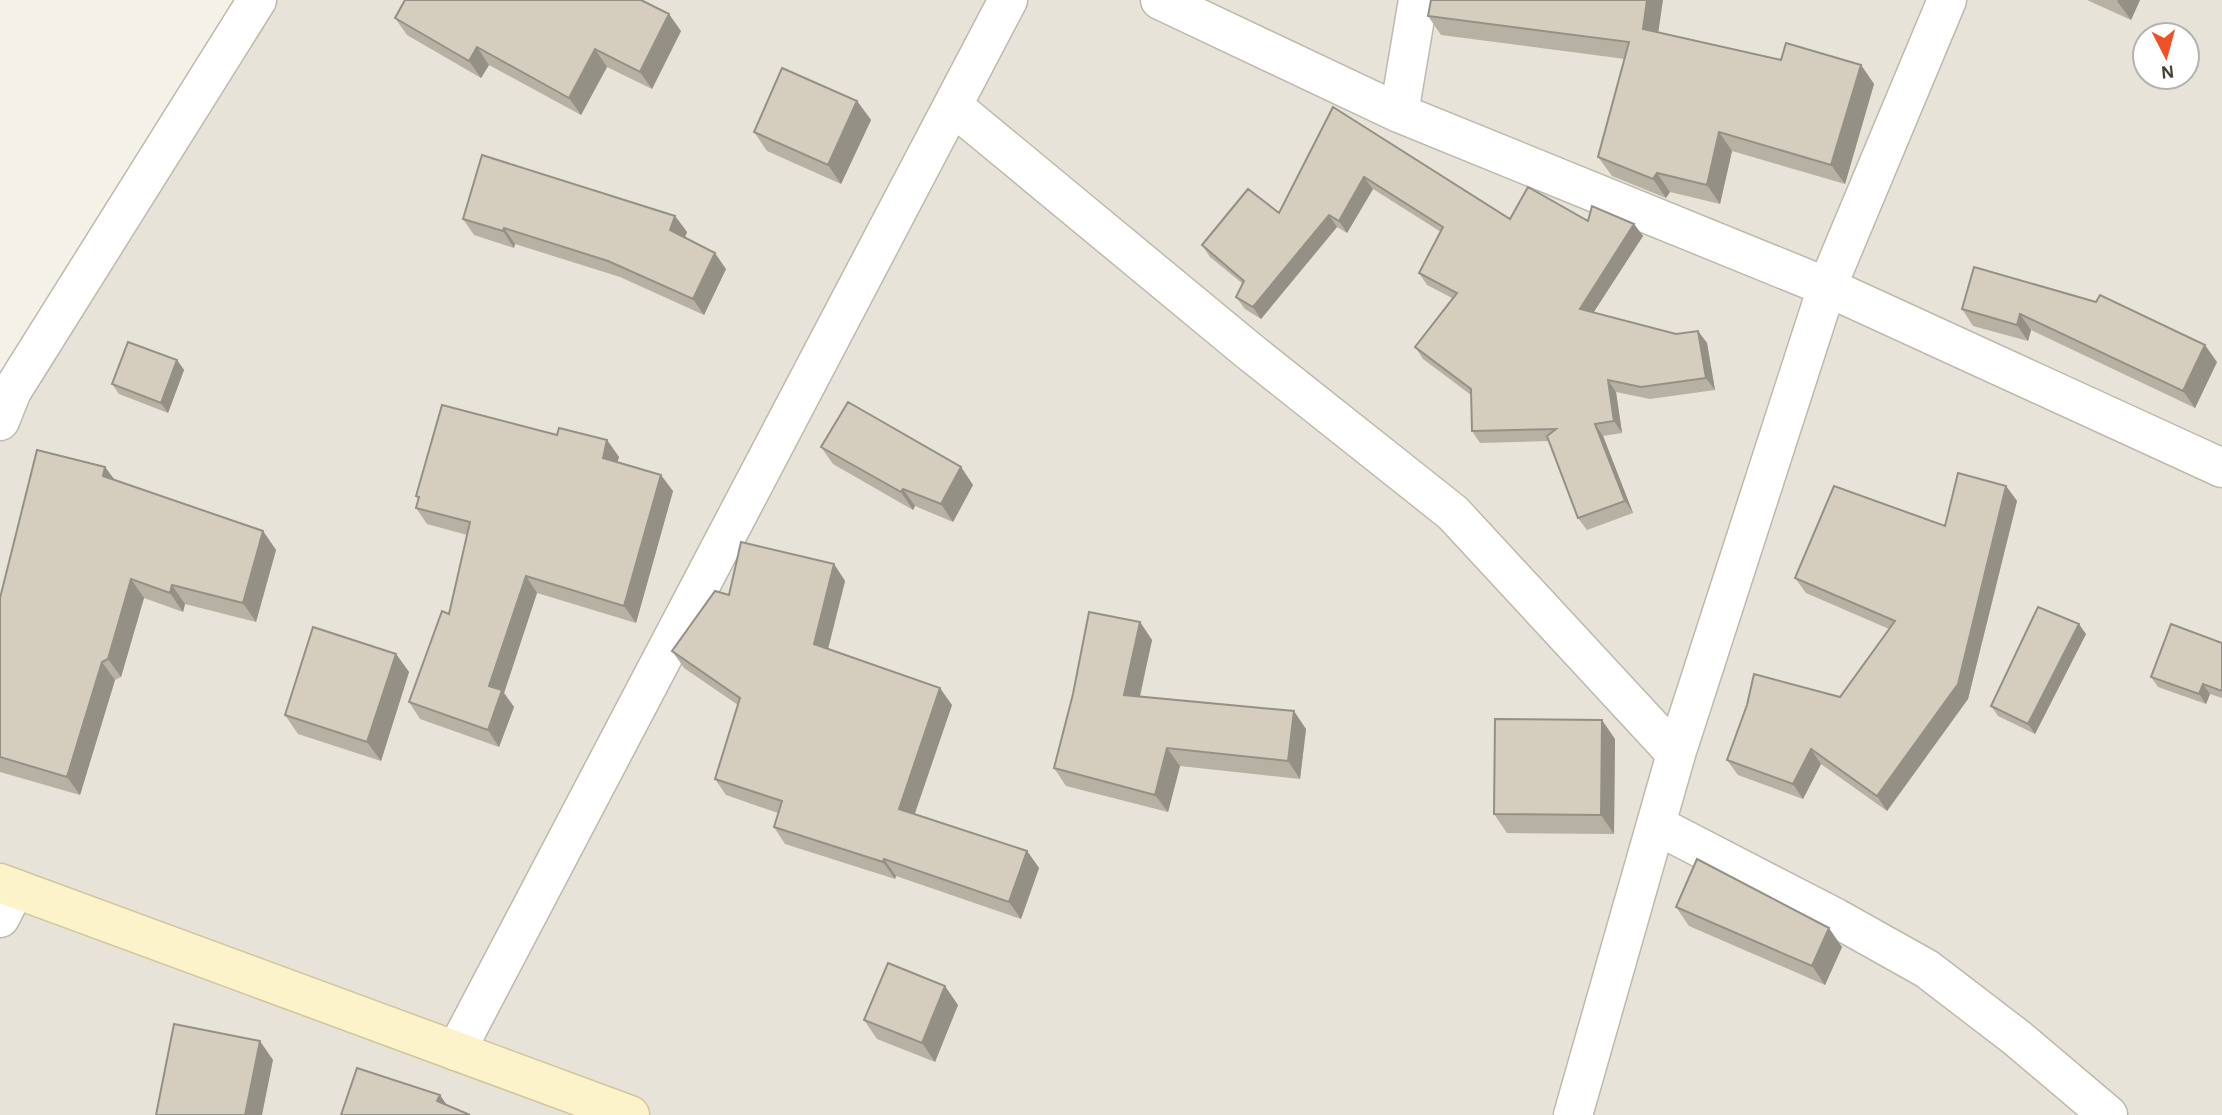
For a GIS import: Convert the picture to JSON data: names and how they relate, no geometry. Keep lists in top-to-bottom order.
{
  "north": "bottom"
}
